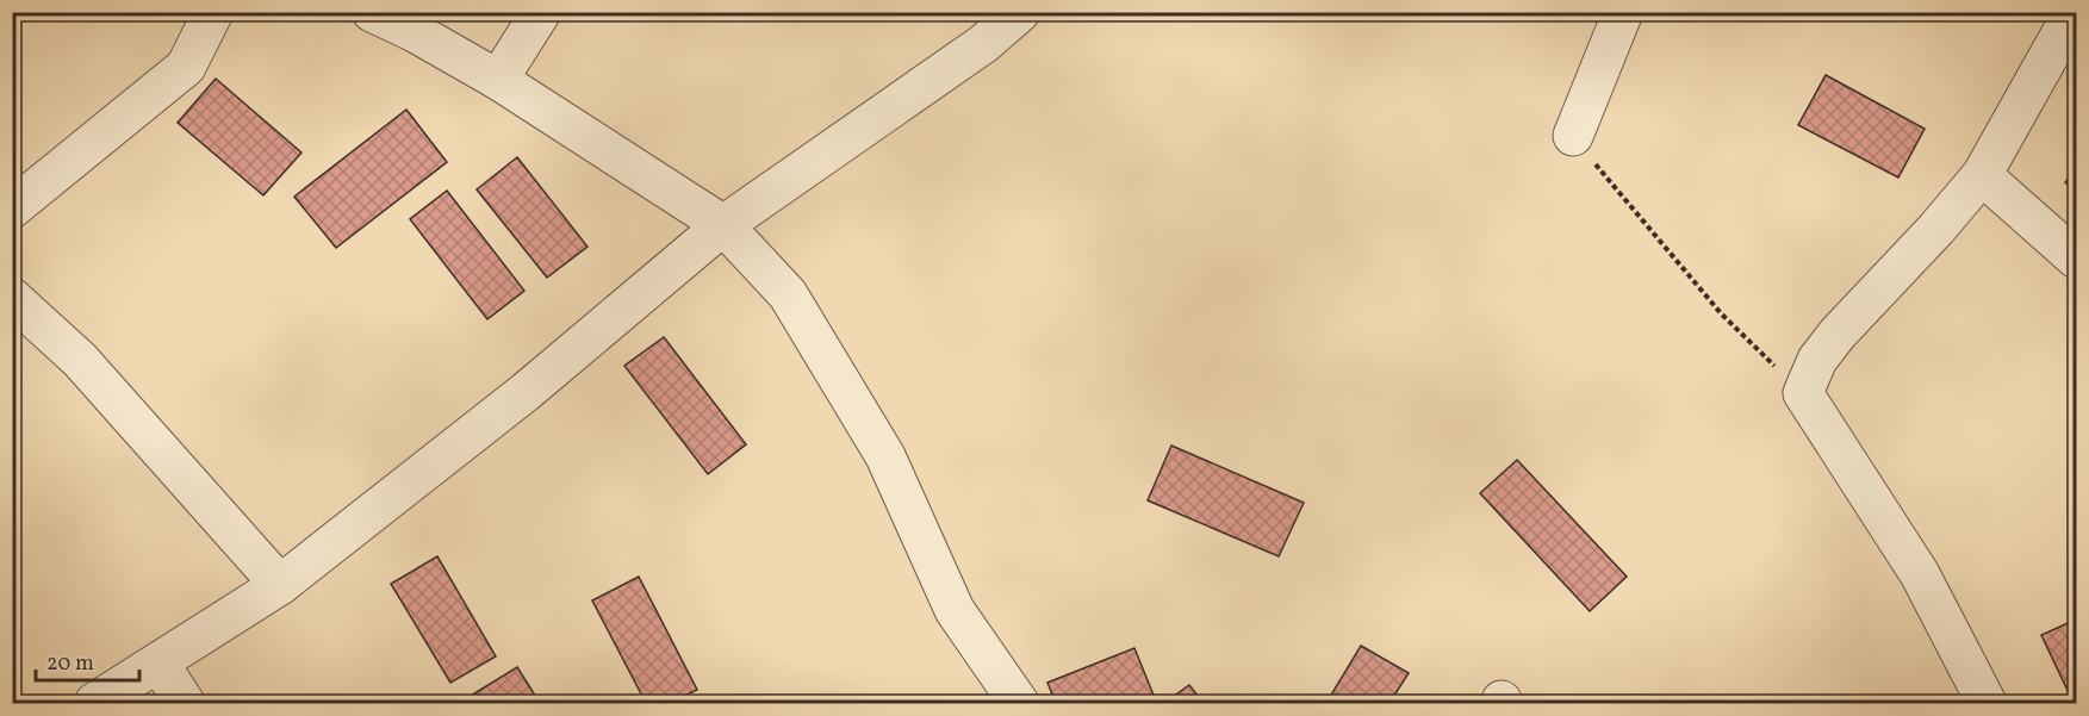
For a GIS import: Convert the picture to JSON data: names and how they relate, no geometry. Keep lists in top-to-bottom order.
{
  "scale_bar": "20 m"
}
